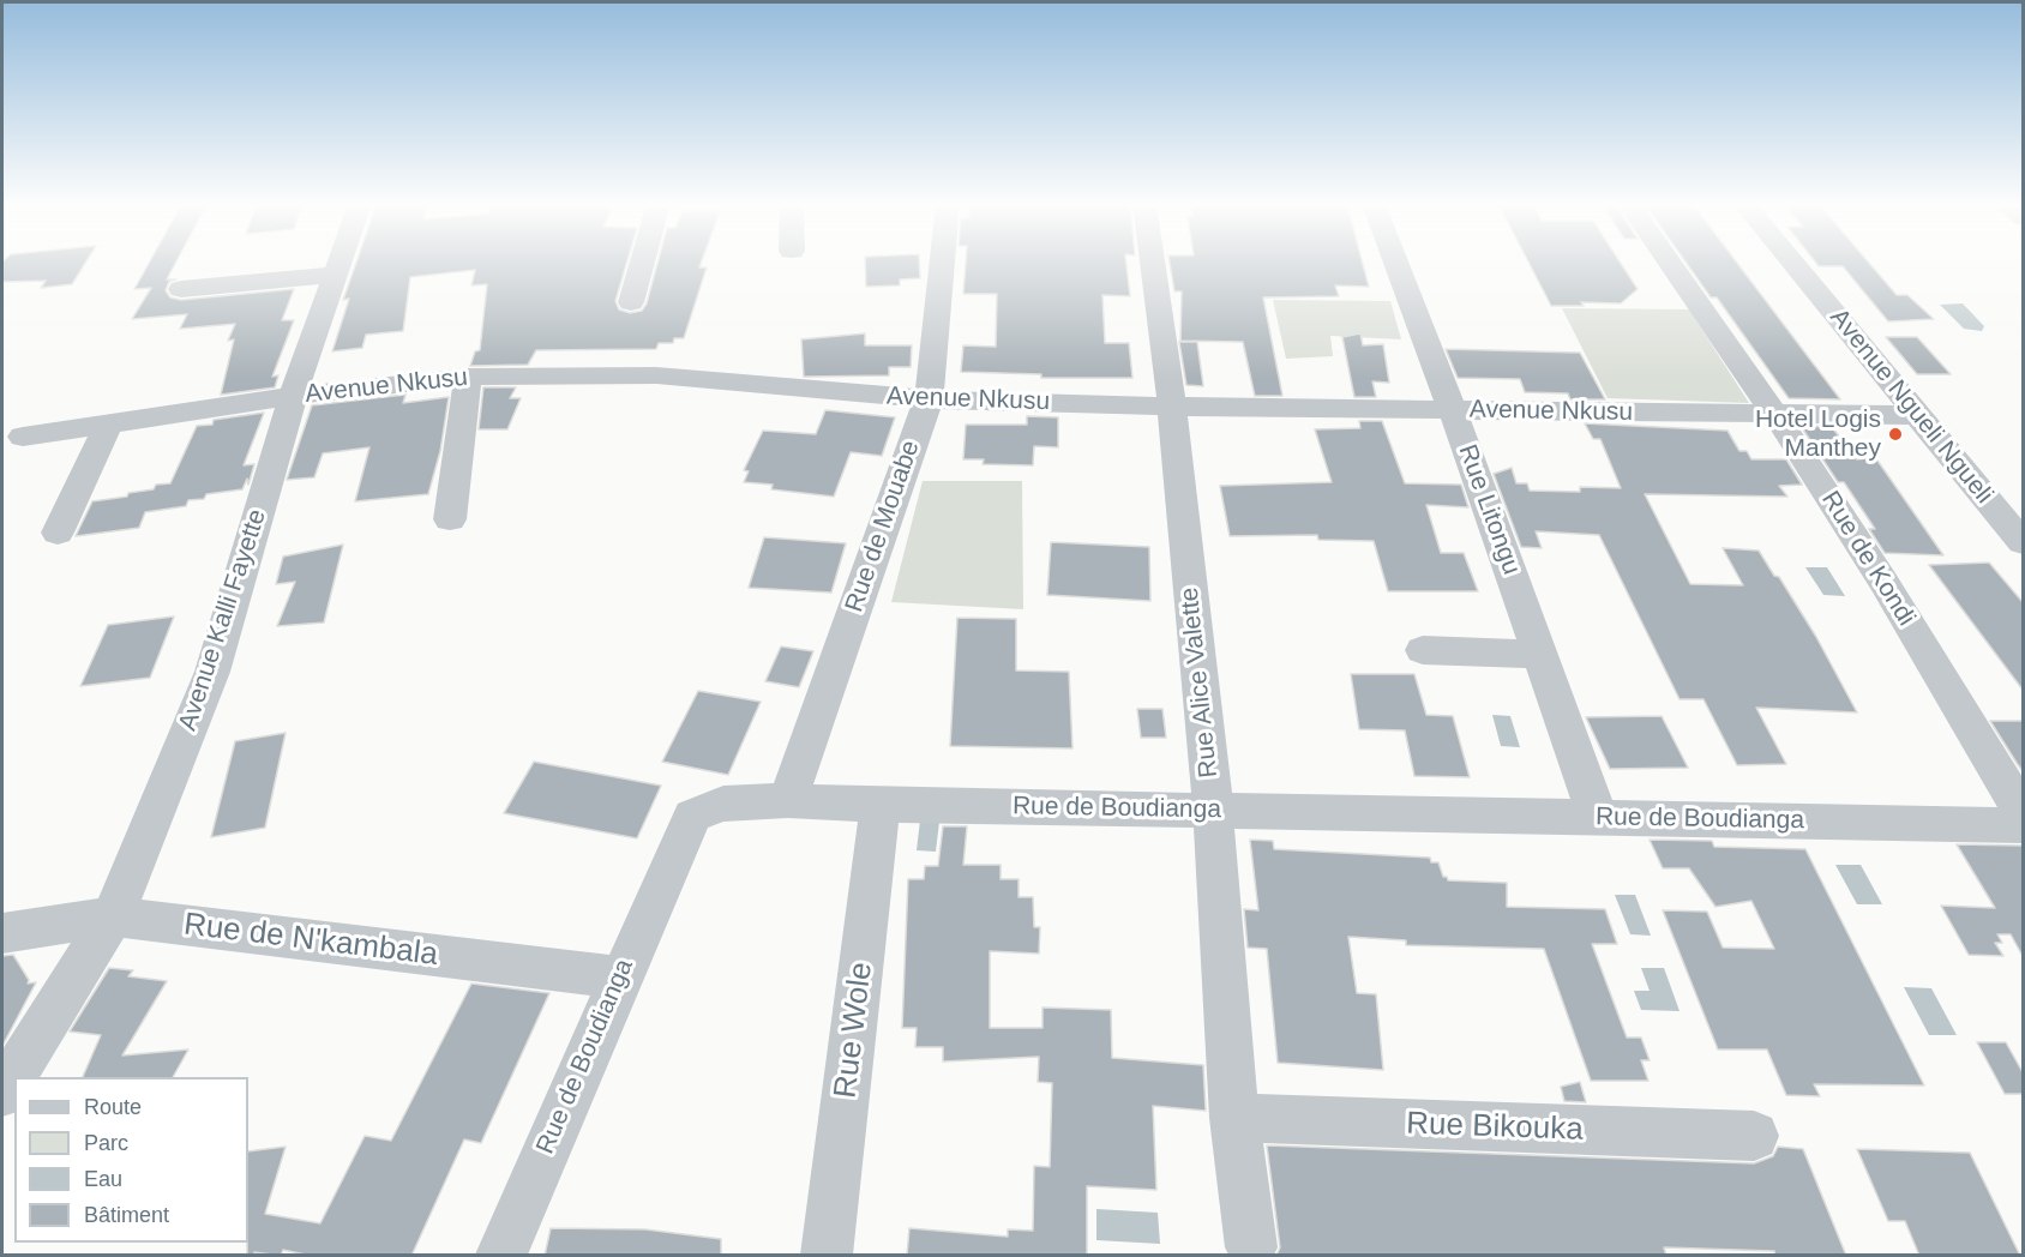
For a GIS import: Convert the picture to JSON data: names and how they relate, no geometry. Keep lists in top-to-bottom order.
{
  "streets": {
    "street": [
      "Avenue Nkusu",
      "Avenue Ngueli Ngueli",
      "Rue Litongu",
      "Rue de Mouabe",
      "Rue de Kondi",
      "Avenue Kalli Fayette",
      "Rue Alice Valette",
      "Rue de Boudianga",
      "Rue de N'kambala",
      "Rue Wole",
      "Rue Bikouka"
    ]
  },
  "crossings": [
    ["Avenue Nkusu", "Avenue Ngueli Ngueli"],
    ["Avenue Nkusu", "Rue Litongu"],
    ["Avenue Nkusu", "Rue de Mouabe"],
    ["Avenue Nkusu", "Rue de Kondi"],
    ["Avenue Nkusu", "Avenue Kalli Fayette"],
    ["Avenue Nkusu", "Rue Alice Valette"],
    ["Rue Litongu", "Rue de Boudianga"],
    ["Rue de Mouabe", "Rue de Boudianga"],
    ["Avenue Kalli Fayette", "Rue de N'kambala"],
    ["Rue Alice Valette", "Rue de Boudianga"],
    ["Rue Alice Valette", "Rue Bikouka"],
    ["Rue de Boudianga", "Rue de N'kambala"],
    ["Rue de Boudianga", "Rue Wole"]
  ],
  "places": ["Hotel Logis Manthey"],
  "legend": [
    "Route",
    "Parc",
    "Eau",
    "Bâtiment"
  ]
}
